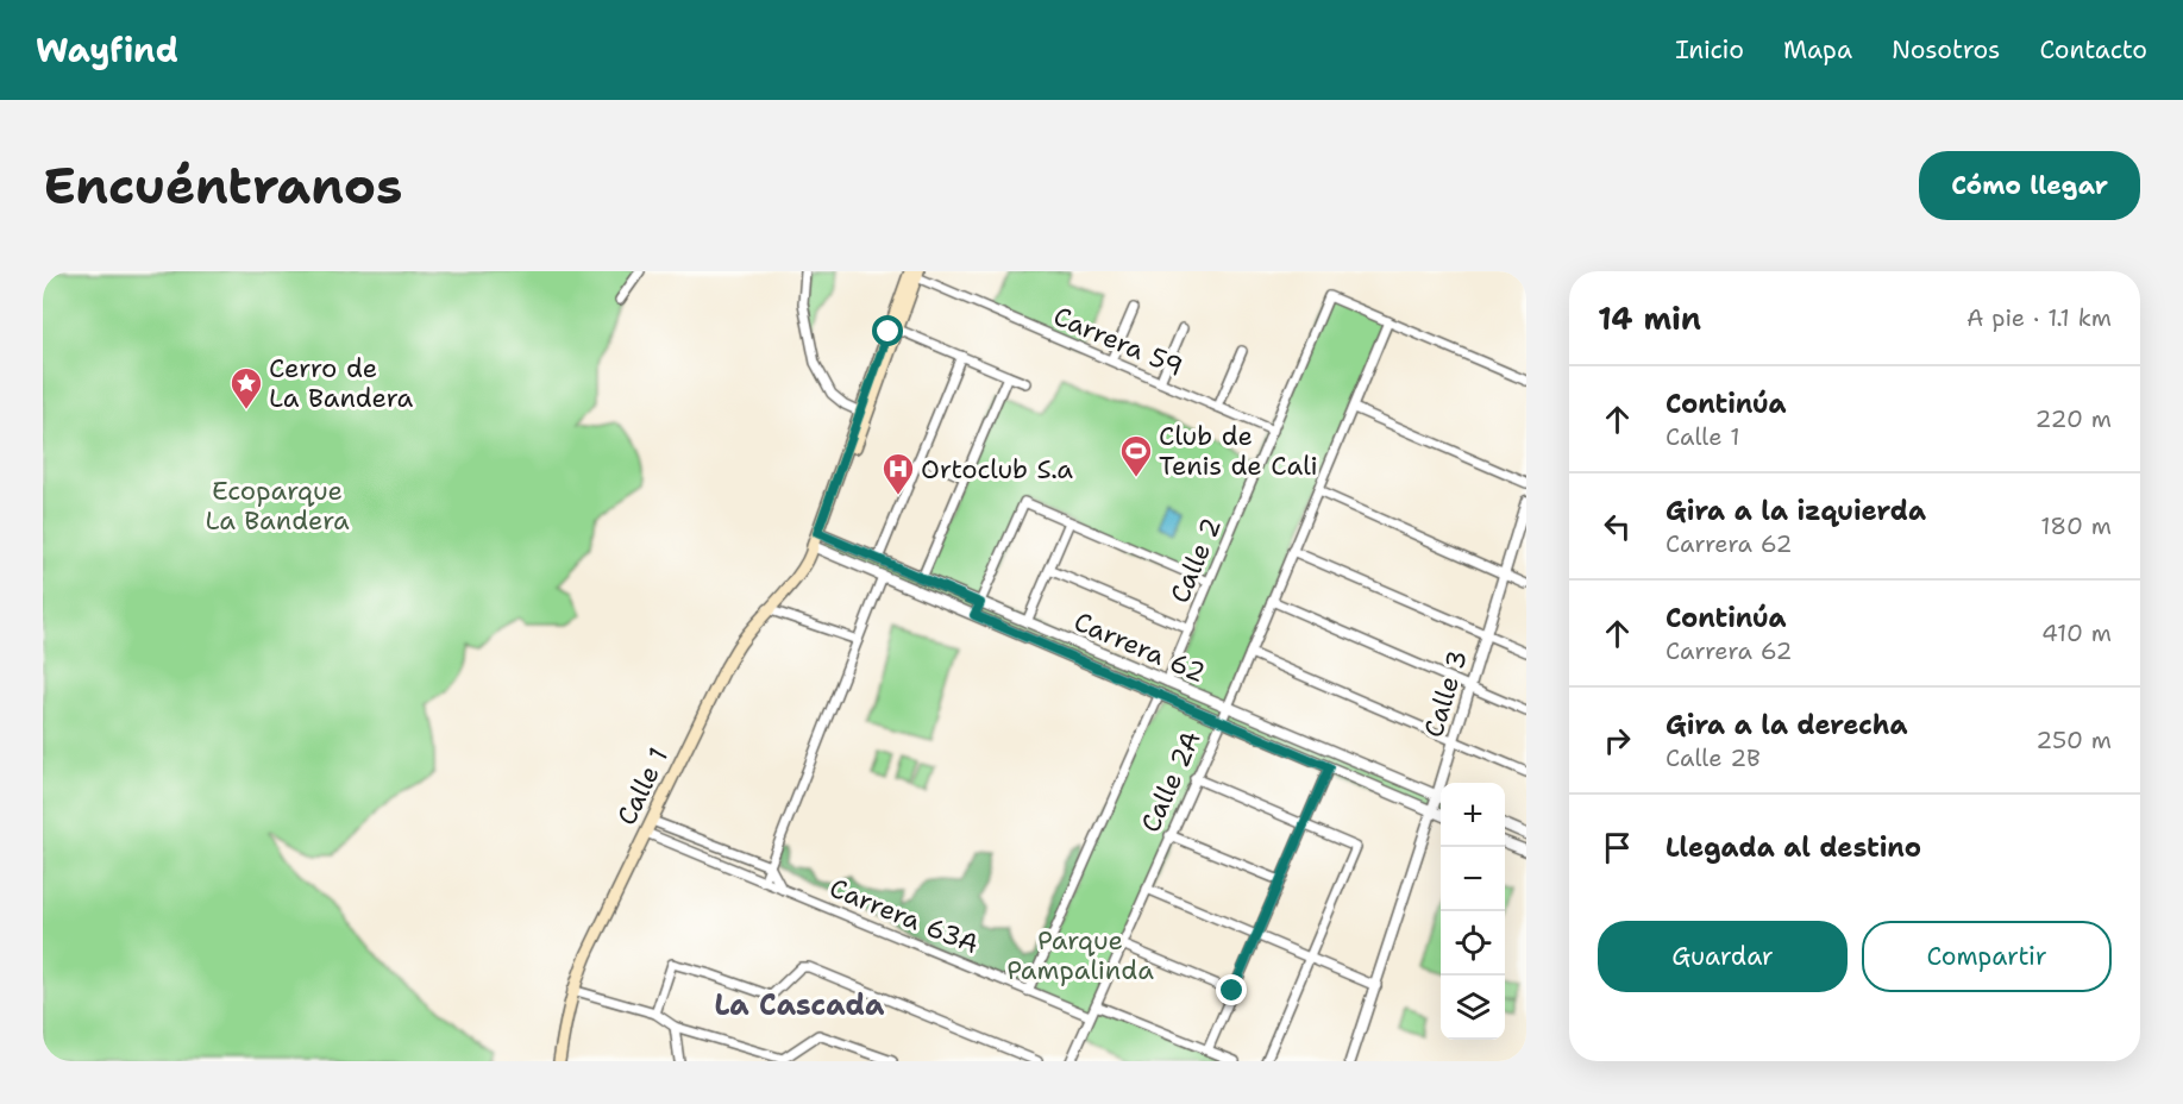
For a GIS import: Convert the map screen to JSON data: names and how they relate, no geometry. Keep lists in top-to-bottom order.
{
  "streets": {
    "main road": ["Calle 1"],
    "street": [
      "Carrera 59",
      "Calle 2",
      "Carrera 62",
      "Calle 3",
      "Calle 2A",
      "Carrera 63A"
    ]
  },
  "crossings": [
    ["Carrera 59", "Calle 2"],
    ["Carrera 59", "Calle 1"],
    ["Calle 2", "Carrera 62"],
    ["Calle 2", "Calle 2A"],
    ["Carrera 62", "Calle 3"],
    ["Carrera 62", "Calle 2A"],
    ["Carrera 62", "Calle 1"],
    ["Calle 2A", "Carrera 63A"],
    ["Calle 1", "Carrera 63A"]
  ],
  "districts": ["La Cascada"],
  "parks": ["Ecoparque La Bandera", "Parque Pampalinda"],
  "places": {
    "place": ["Cerro de La Bandera"],
    "sports": ["Club de Tenis de Cali"],
    "hospital": ["Ortoclub S.a"]
  },
  "page": {
    "header": "Wayfind",
    "nav": [
      "Inicio",
      "Mapa",
      "Nosotros",
      "Contacto"
    ],
    "buttons": [
      "Cómo llegar",
      ["Guardar", "Compartir"]
    ],
    "title": "Encuéntranos",
    "heading": ["14 min", "A pie · 1.1 km"],
    "list": [
      ["Continúa", "Calle 1", "220 m"],
      ["Gira a la izquierda", "Carrera 62", "180 m"],
      ["Continúa", "Carrera 62", "410 m"],
      ["Gira a la derecha", "Calle 2B", "250 m"],
      "Llegada al destino"
    ],
    "map_buttons": ["+", "−"]
  }
}
